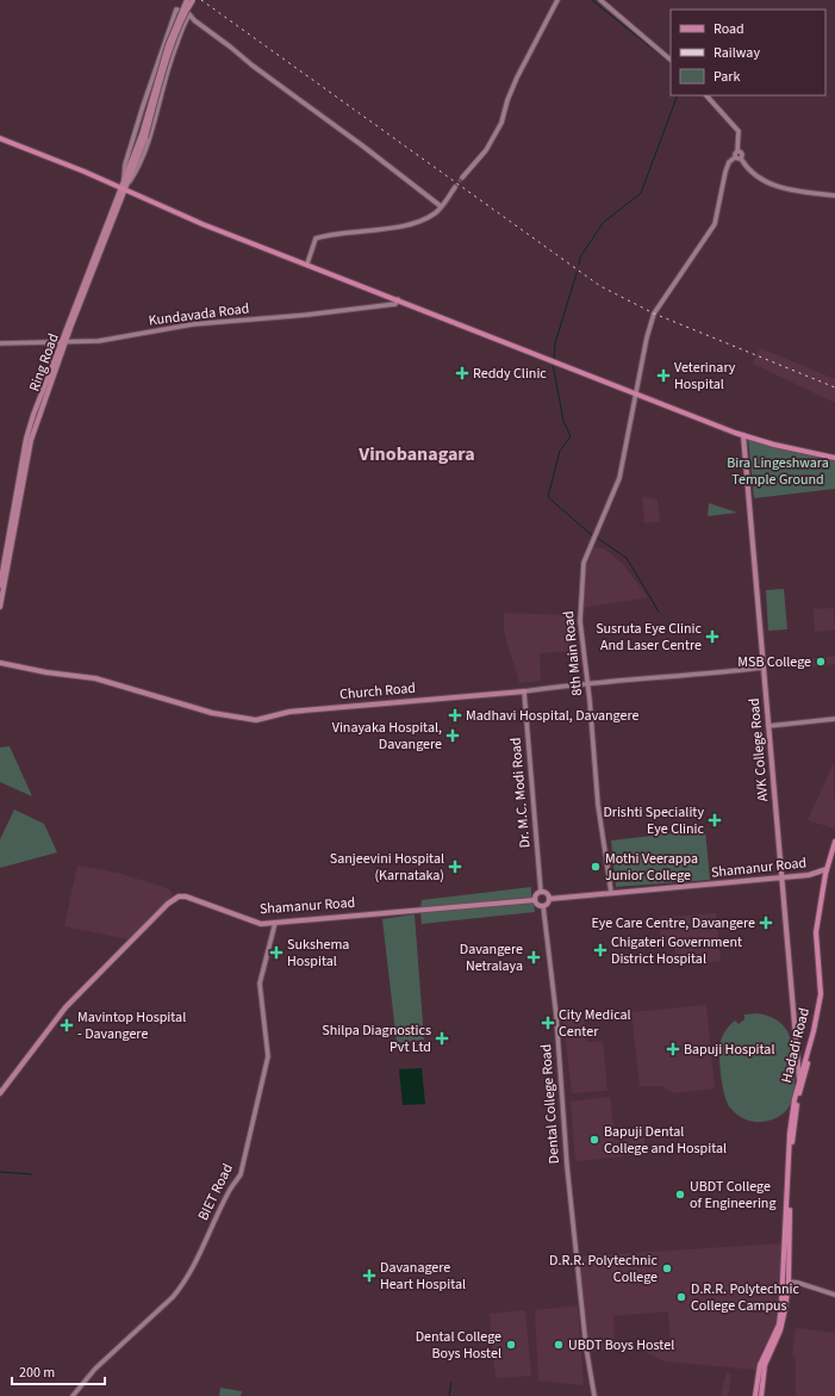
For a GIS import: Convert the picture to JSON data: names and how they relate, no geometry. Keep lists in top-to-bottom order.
{
  "streets": {
    "main road": [
      "Ring Road",
      "Church Road",
      "AVK College Road",
      "Shamanur Road",
      "Hadadi Road"
    ],
    "street": [
      "Kundavada Road",
      "8th Main Road",
      "Dr. M.C. Modi Road",
      "Dental College Road",
      "BIET Road"
    ]
  },
  "crossings": [
    ["Kundavada Road", "Ring Road"],
    ["8th Main Road", "Church Road"],
    ["8th Main Road", "Shamanur Road"],
    ["Church Road", "AVK College Road"],
    ["Church Road", "Dr. M.C. Modi Road"],
    ["AVK College Road", "Shamanur Road"],
    ["AVK College Road", "Hadadi Road"],
    ["Dr. M.C. Modi Road", "Shamanur Road"],
    ["Dr. M.C. Modi Road", "Dental College Road"],
    ["Shamanur Road", "Hadadi Road"],
    ["Shamanur Road", "Dental College Road"],
    ["Shamanur Road", "BIET Road"]
  ],
  "districts": ["Vinobanagara"],
  "parks": ["Bira Lingeshwara Temple Ground"],
  "places": {
    "health": [
      "Reddy Clinic",
      "Veterinary Hospital",
      "Susruta Eye Clinic And Laser Centre",
      "Madhavi Hospital, Davangere",
      "Vinayaka Hospital, Davangere",
      "Drishti Speciality Eye Clinic",
      "Sanjeevini Hospital (Karnataka)",
      "Eye Care Centre, Davangere",
      "Chigateri Government District Hospital",
      "Sukshema Hospital",
      "Davangere Netralaya",
      "City Medical Center",
      "Mavintop Hospital - Davangere",
      "Shilpa Diagnostics Pvt Ltd",
      "Bapuji Hospital",
      "Davanagere Heart Hospital"
    ],
    "other": [
      "MSB College",
      "Mothi Veerappa Junior College",
      "Bapuji Dental College and Hospital",
      "UBDT College of Engineering",
      "D.R.R. Polytechnic College",
      "D.R.R. Polytechnic College Campus",
      "Dental College Boys Hostel",
      "UBDT Boys Hostel"
    ]
  },
  "legend": ["Road", "Railway", "Park"],
  "scale_bar": "200 m"
}
